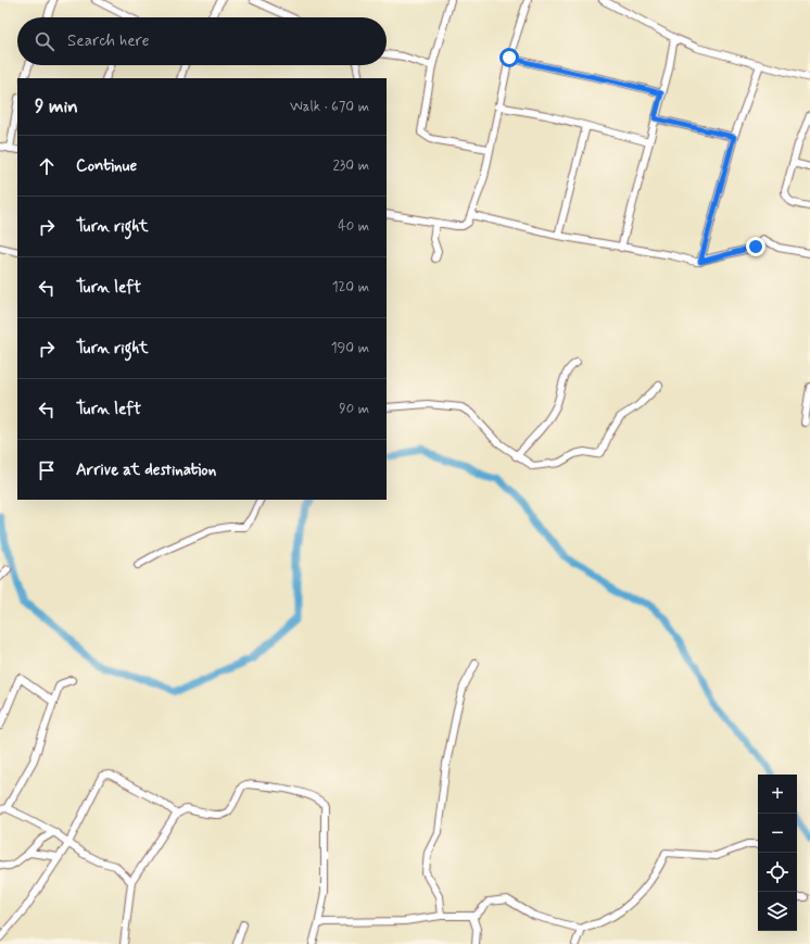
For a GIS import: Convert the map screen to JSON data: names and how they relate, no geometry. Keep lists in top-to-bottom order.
{
  "page": {
    "search": "Search here",
    "heading": ["9 min", "Walk · 670 m"],
    "list": [
      ["Continue", "230 m"],
      ["Turn right", "40 m"],
      ["Turn left", "120 m"],
      ["Turn right", "190 m"],
      ["Turn left", "90 m"],
      "Arrive at destination"
    ],
    "map_buttons": ["+", "−"]
  }
}
